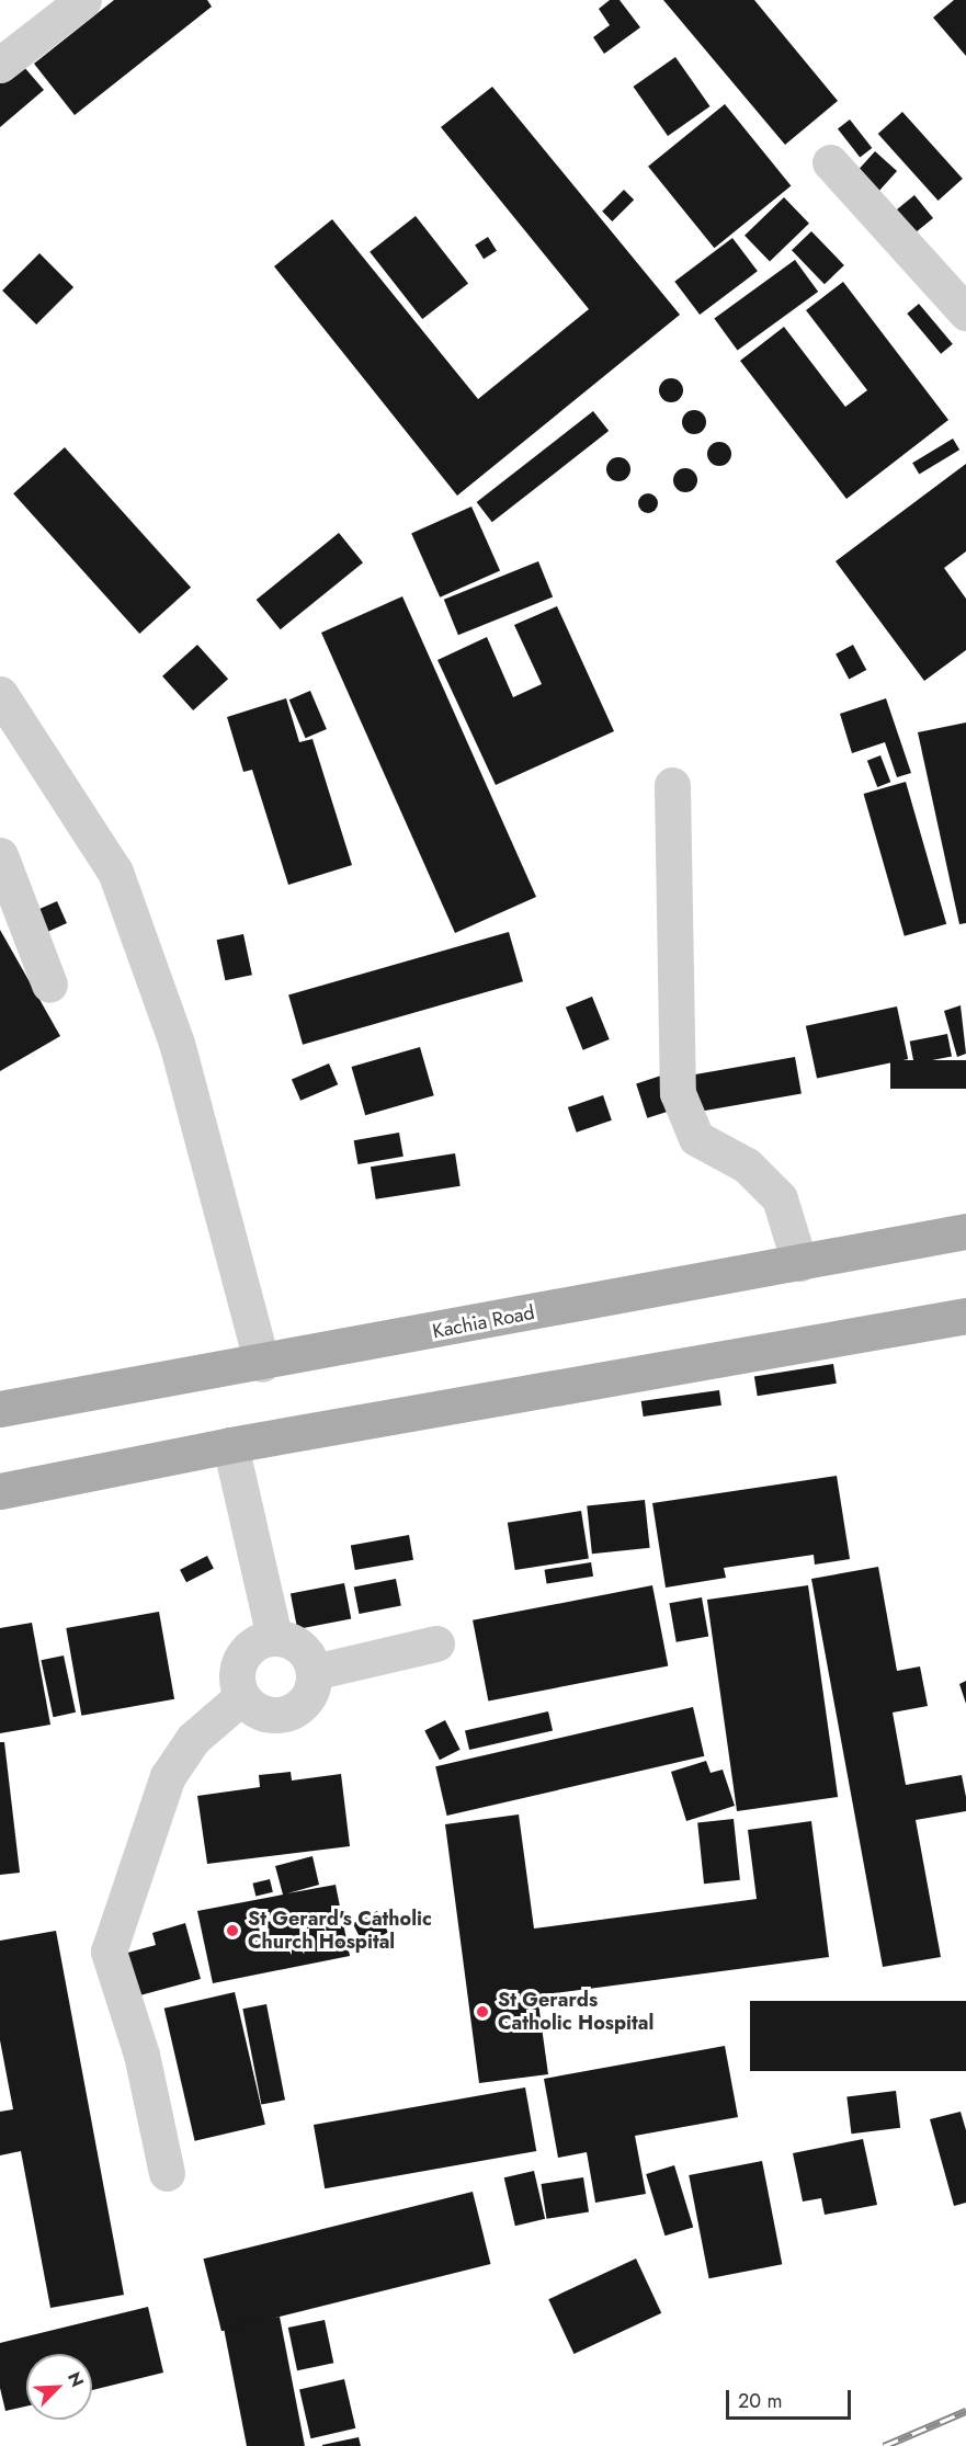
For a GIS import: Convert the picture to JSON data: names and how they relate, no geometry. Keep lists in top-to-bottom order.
{
  "streets": {
    "main road": ["Kachia Road"]
  },
  "places": ["St Gerard's Catholic Church Hospital", "St Gerards Catholic Hospital"],
  "scale_bar": "20 m",
  "north": "top right"
}
